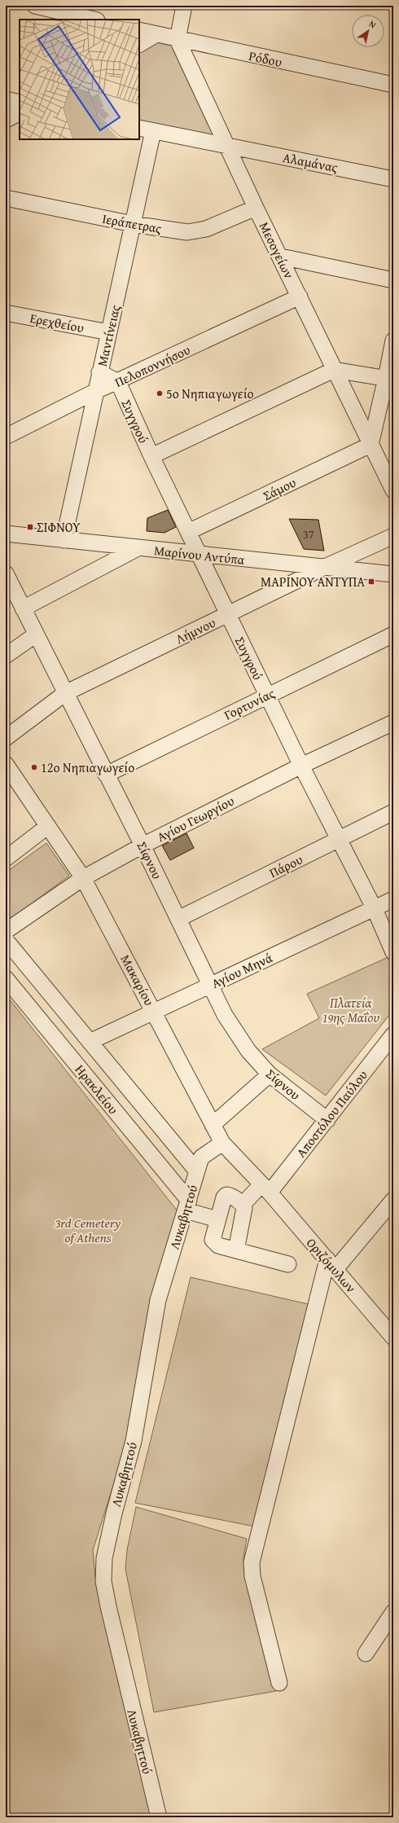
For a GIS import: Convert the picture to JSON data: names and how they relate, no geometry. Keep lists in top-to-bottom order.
{
  "streets": {
    "street": [
      "Ρόδου",
      "Αλαμάνας",
      "Ιεράπετρας",
      "Μεσογείων",
      "Ερεχθείου",
      "Μαντίνειας",
      "Πελοποννήσου",
      "Συγγρού",
      "Σάμου",
      "Μαρίνου Αντύπα",
      "Λήμνου",
      "Γορτυνίας",
      "Αγίου Γεωργίου",
      "Σίφνου",
      "Πάρου",
      "Αγίου Μηνά",
      "Μακαρίου",
      "Ηρακλείου",
      "Αποστόλου Παύλου",
      "Λυκαβηττού",
      "Οριζόμυλων"
    ]
  },
  "crossings": [
    ["Ρόδου", "Μεσογείων"],
    ["Αλαμάνας", "Μεσογείων"],
    ["Αλαμάνας", "Μαντίνειας"],
    ["Ιεράπετρας", "Μεσογείων"],
    ["Ιεράπετρας", "Μαντίνειας"],
    ["Μεσογείων", "Πελοποννήσου"],
    ["Μεσογείων", "Σάμου"],
    ["Ερεχθείου", "Μαντίνειας"],
    ["Μαντίνειας", "Πελοποννήσου"],
    ["Μαντίνειας", "Μαρίνου Αντύπα"],
    ["Πελοποννήσου", "Συγγρού"],
    ["Συγγρού", "Σάμου"],
    ["Συγγρού", "Μαρίνου Αντύπα"],
    ["Συγγρού", "Λήμνου"],
    ["Συγγρού", "Γορτυνίας"],
    ["Συγγρού", "Αγίου Γεωργίου"],
    ["Συγγρού", "Πάρου"],
    ["Συγγρού", "Αγίου Μηνά"],
    ["Μαρίνου Αντύπα", "Λήμνου"],
    ["Λήμνου", "Σίφνου"],
    ["Γορτυνίας", "Σίφνου"],
    ["Αγίου Γεωργίου", "Σίφνου"],
    ["Αγίου Γεωργίου", "Μακαρίου"],
    ["Σίφνου", "Πάρου"],
    ["Σίφνου", "Αγίου Μηνά"],
    ["Σίφνου", "Αποστόλου Παύλου"],
    ["Αγίου Μηνά", "Μακαρίου"],
    ["Μακαρίου", "Αποστόλου Παύλου"],
    ["Μακαρίου", "Λυκαβηττού"],
    ["Μακαρίου", "Οριζόμυλων"],
    ["Ηρακλείου", "Λυκαβηττού"],
    ["Αποστόλου Παύλου", "Οριζόμυλων"]
  ],
  "parks": ["Πλατεία 19ης Μαΐου", "3rd Cemetery of Athens"],
  "places": {
    "other": ["5ο Νηπιαγωγείο", "12ο Νηπιαγωγείο"],
    "transit": ["ΣΙΦΝΟΥ", "ΜΑΡΙΝΟΥ ΑΝΤΥΠΑ"]
  },
  "house_numbers": ["37"],
  "north": "top right"
}
